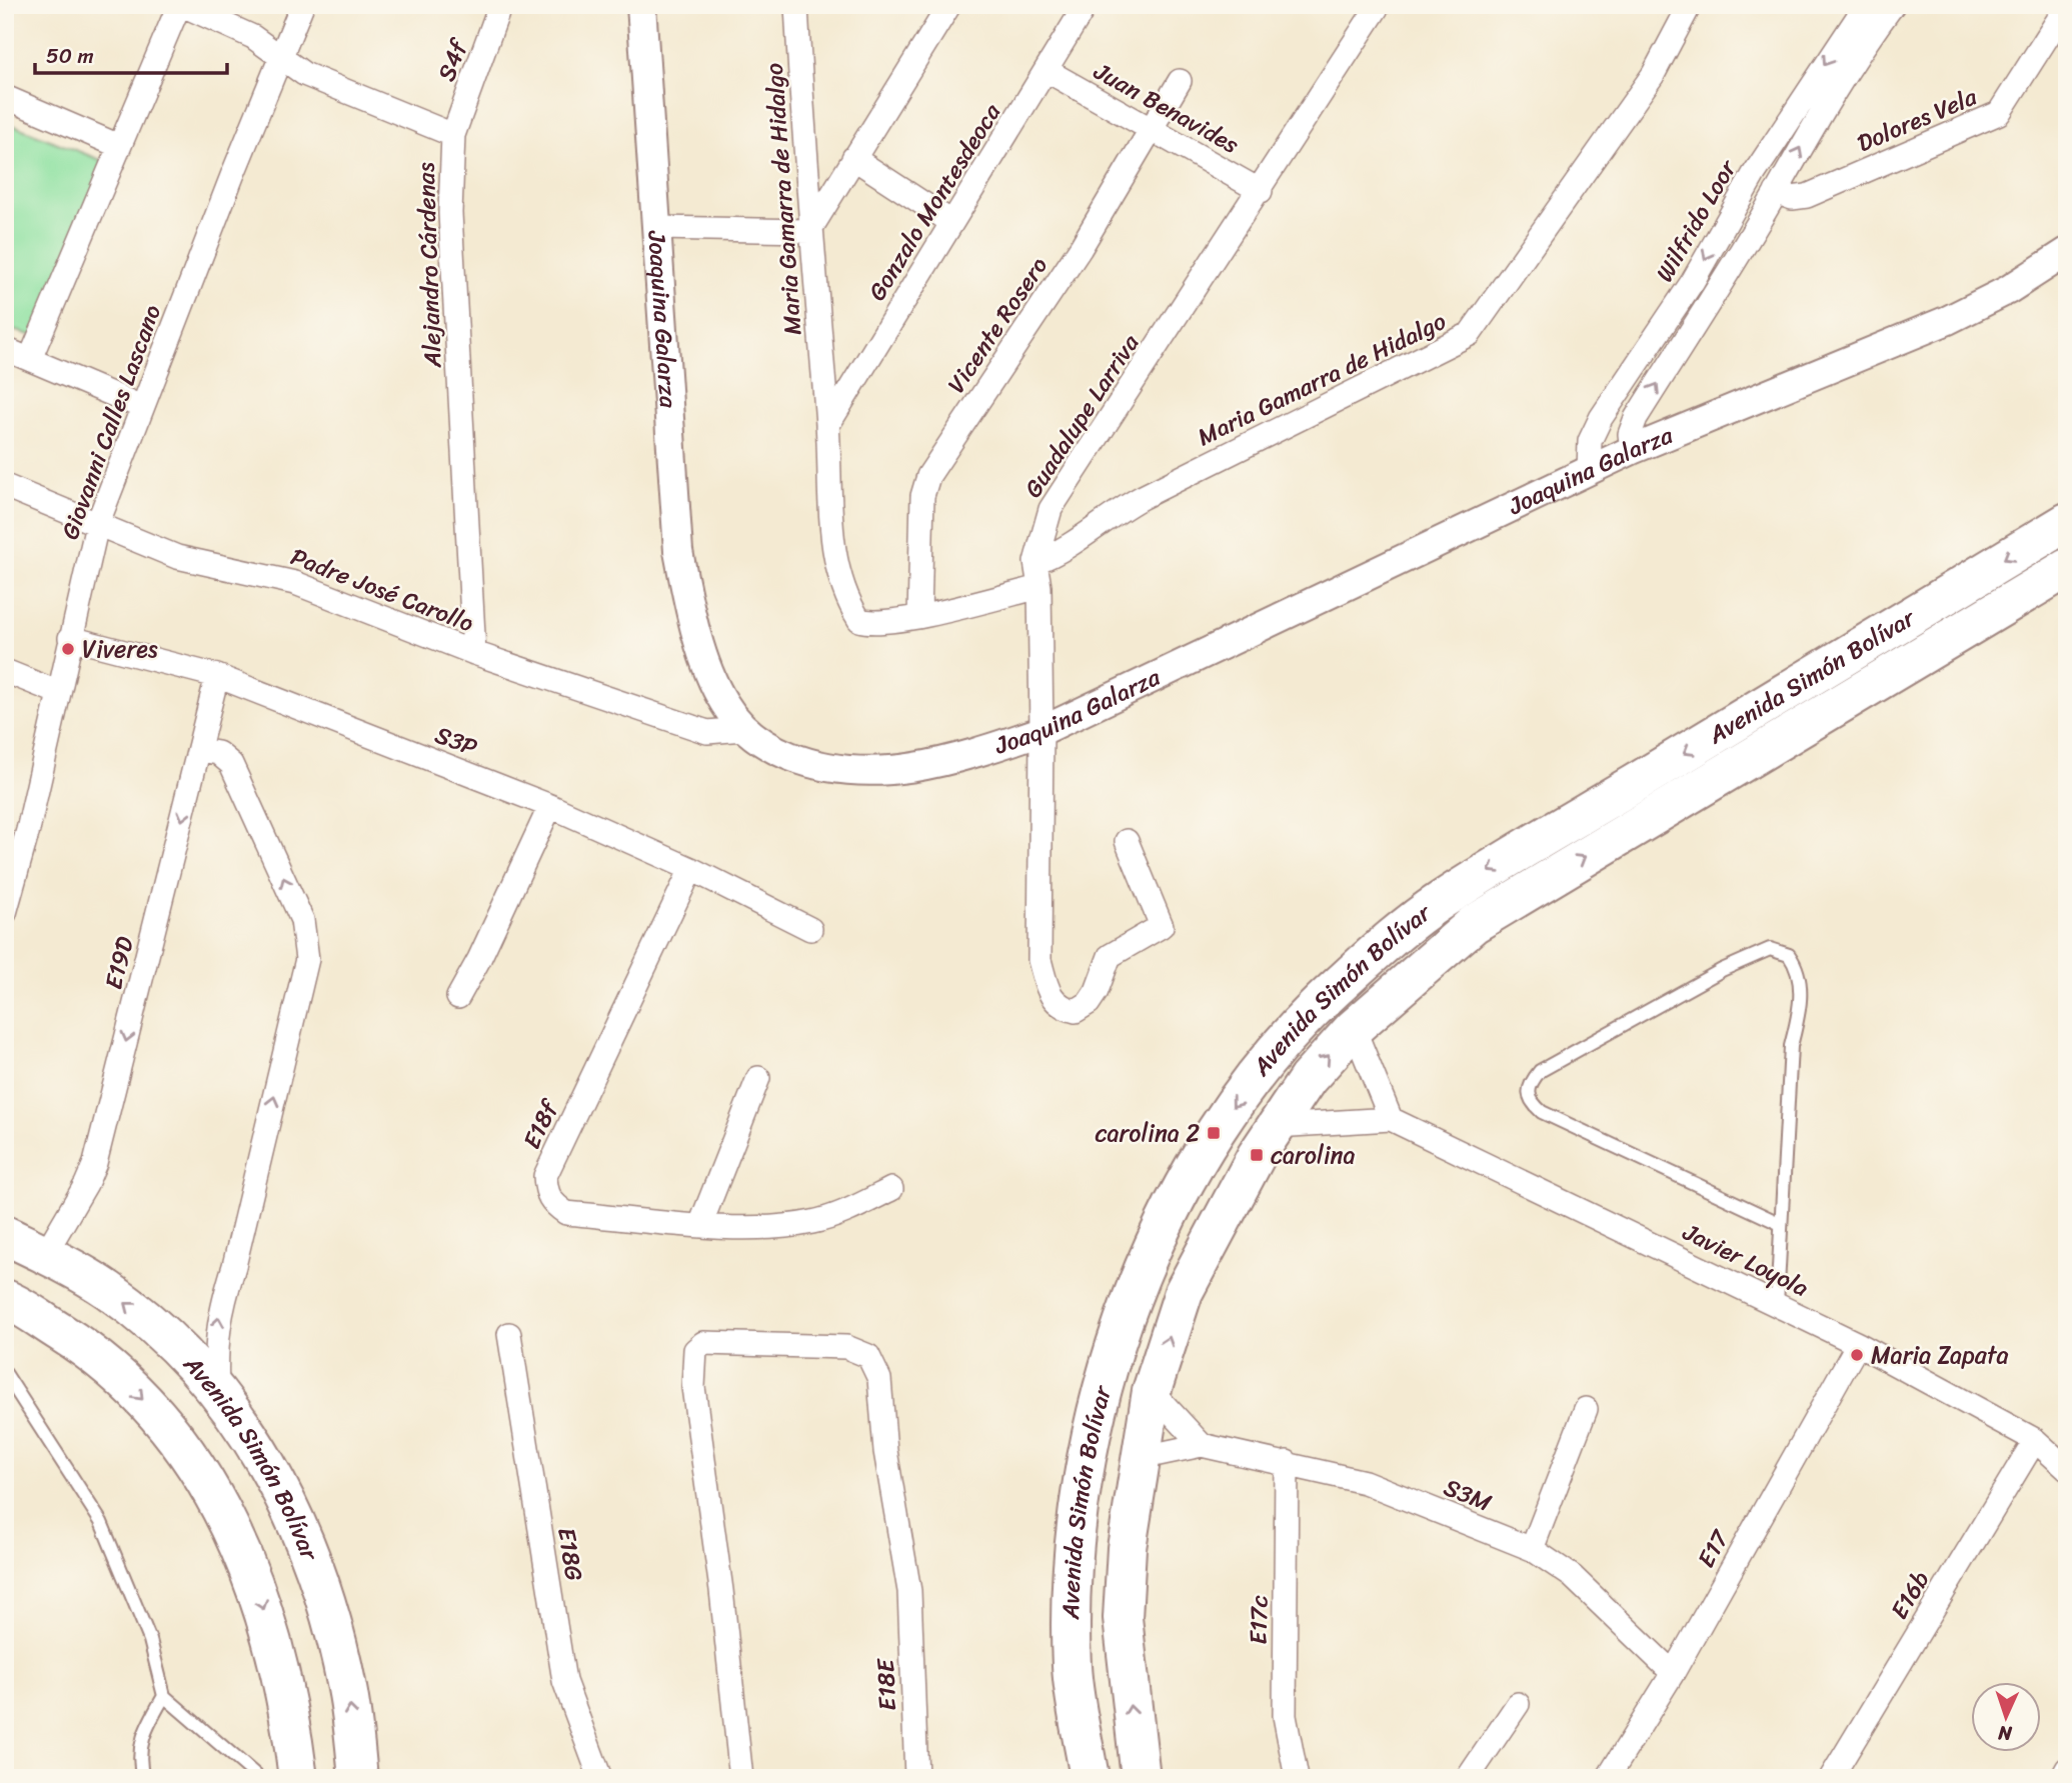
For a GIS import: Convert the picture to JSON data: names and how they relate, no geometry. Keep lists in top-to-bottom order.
{
  "streets": {
    "highway": ["Avenida Simón Bolívar"],
    "street": [
      "S4f",
      "Juan Benavides",
      "Dolores Vela",
      "Maria Gamarra de Hidalgo",
      "Gonzalo Montesdeoca",
      "Wilfrido Loor",
      "Alejandro Cárdenas",
      "Joaquina Galarza",
      "Vicente Rosero",
      "Guadalupe Larriva",
      "Giovanni Calles Lascano",
      "Padre José Carollo",
      "S3P",
      "E19D",
      "E18f",
      "Javier Loyola",
      "S3M",
      "E17",
      "E18G",
      "E16b",
      "E17c",
      "E18E"
    ]
  },
  "crossings": [
    ["S4f", "Alejandro Cárdenas"],
    ["Juan Benavides", "Gonzalo Montesdeoca"],
    ["Juan Benavides", "Vicente Rosero"],
    ["Juan Benavides", "Guadalupe Larriva"],
    ["Dolores Vela", "Wilfrido Loor"],
    ["Maria Gamarra de Hidalgo", "Gonzalo Montesdeoca"],
    ["Maria Gamarra de Hidalgo", "Vicente Rosero"],
    ["Maria Gamarra de Hidalgo", "Guadalupe Larriva"],
    ["Wilfrido Loor", "Joaquina Galarza"],
    ["Alejandro Cárdenas", "Giovanni Calles Lascano"],
    ["Alejandro Cárdenas", "Padre José Carollo"],
    ["Joaquina Galarza", "Guadalupe Larriva"],
    ["Joaquina Galarza", "Padre José Carollo"],
    ["Giovanni Calles Lascano", "Padre José Carollo"],
    ["Giovanni Calles Lascano", "S3P"],
    ["Avenida Simón Bolívar", "E19D"],
    ["Avenida Simón Bolívar", "Javier Loyola"],
    ["Avenida Simón Bolívar", "S3M"],
    ["S3P", "E19D"],
    ["S3P", "E18f"],
    ["Javier Loyola", "E17"],
    ["Javier Loyola", "E16b"],
    ["S3M", "E17"],
    ["S3M", "E17c"]
  ],
  "one_way": ["E19D"],
  "places": {
    "other": ["Viveres", "Maria Zapata"],
    "transit": ["carolina 2", "carolina"]
  },
  "scale_bar": "50 m",
  "north": "bottom"
}
